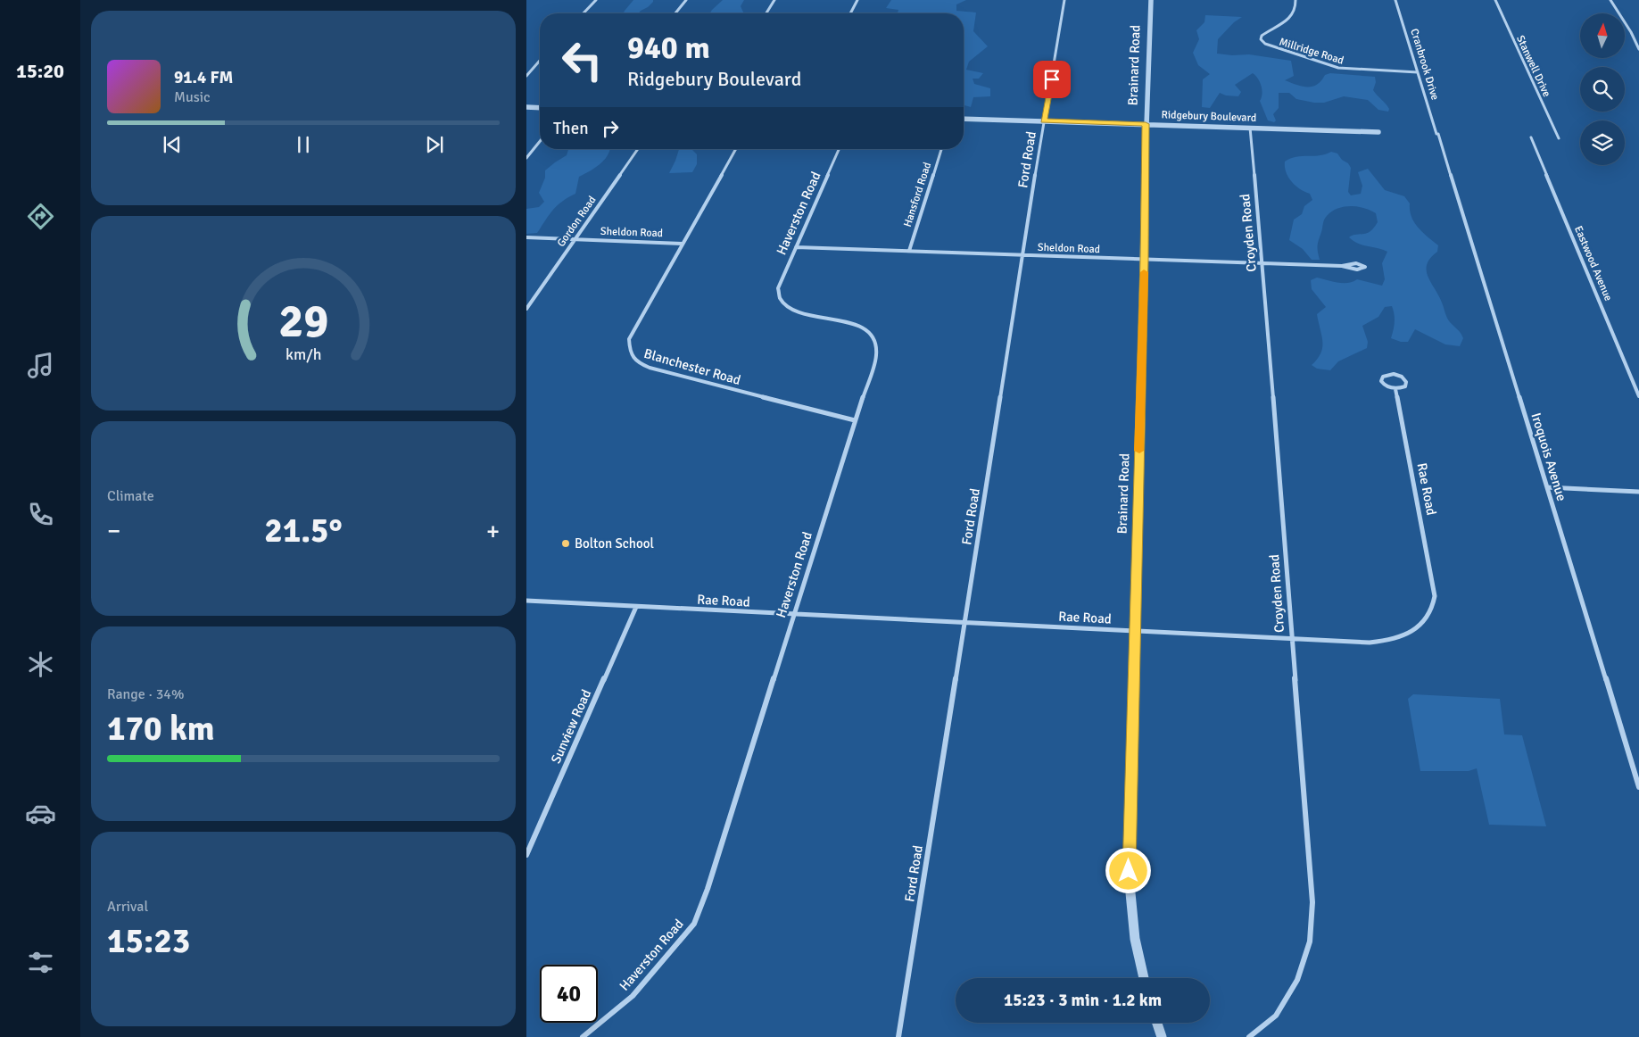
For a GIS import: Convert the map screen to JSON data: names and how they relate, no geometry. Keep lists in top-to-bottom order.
{
  "streets": {
    "street": [
      "Millridge Road",
      "Cranbrook Drive",
      "Brainard Road",
      "Stanwell Drive",
      "Ridgebury Boulevard",
      "Ford Road",
      "Hansford Road",
      "Haverston Road",
      "Gordon Road",
      "Sheldon Road",
      "Croyden Road",
      "Eastwood Avenue",
      "Blanchester Road",
      "Iroquois Avenue",
      "Rae Road",
      "Sunview Road"
    ]
  },
  "crossings": [
    ["Millridge Road", "Cranbrook Drive"],
    ["Cranbrook Drive", "Iroquois Avenue"],
    ["Brainard Road", "Ridgebury Boulevard"],
    ["Brainard Road", "Sheldon Road"],
    ["Brainard Road", "Rae Road"],
    ["Ridgebury Boulevard", "Ford Road"],
    ["Ridgebury Boulevard", "Croyden Road"],
    ["Ford Road", "Sheldon Road"],
    ["Ford Road", "Rae Road"],
    ["Hansford Road", "Sheldon Road"],
    ["Haverston Road", "Sheldon Road"],
    ["Haverston Road", "Blanchester Road"],
    ["Haverston Road", "Rae Road"],
    ["Gordon Road", "Sheldon Road"],
    ["Sheldon Road", "Croyden Road"],
    ["Sheldon Road", "Blanchester Road"],
    ["Croyden Road", "Rae Road"],
    ["Rae Road", "Sunview Road"]
  ],
  "places": ["Bolton School"],
  "north": "top",
  "page": {
    "tabs": "15:20",
    "turn": ["940 m", "Ridgebury Boulevard"],
    "song": ["91.4 FM", "Music"],
    "then": "Then",
    "tile": [
      "Climate",
      ["Range · 34%", "170 km"],
      ["Arrival", "15:23"]
    ],
    "heat": ["−", "21.5°", "+"],
    "limit": "40",
    "trip": "15:23 · 3 min · 1.2 km",
    "gauge": ["29", "km/h"]
  }
}
